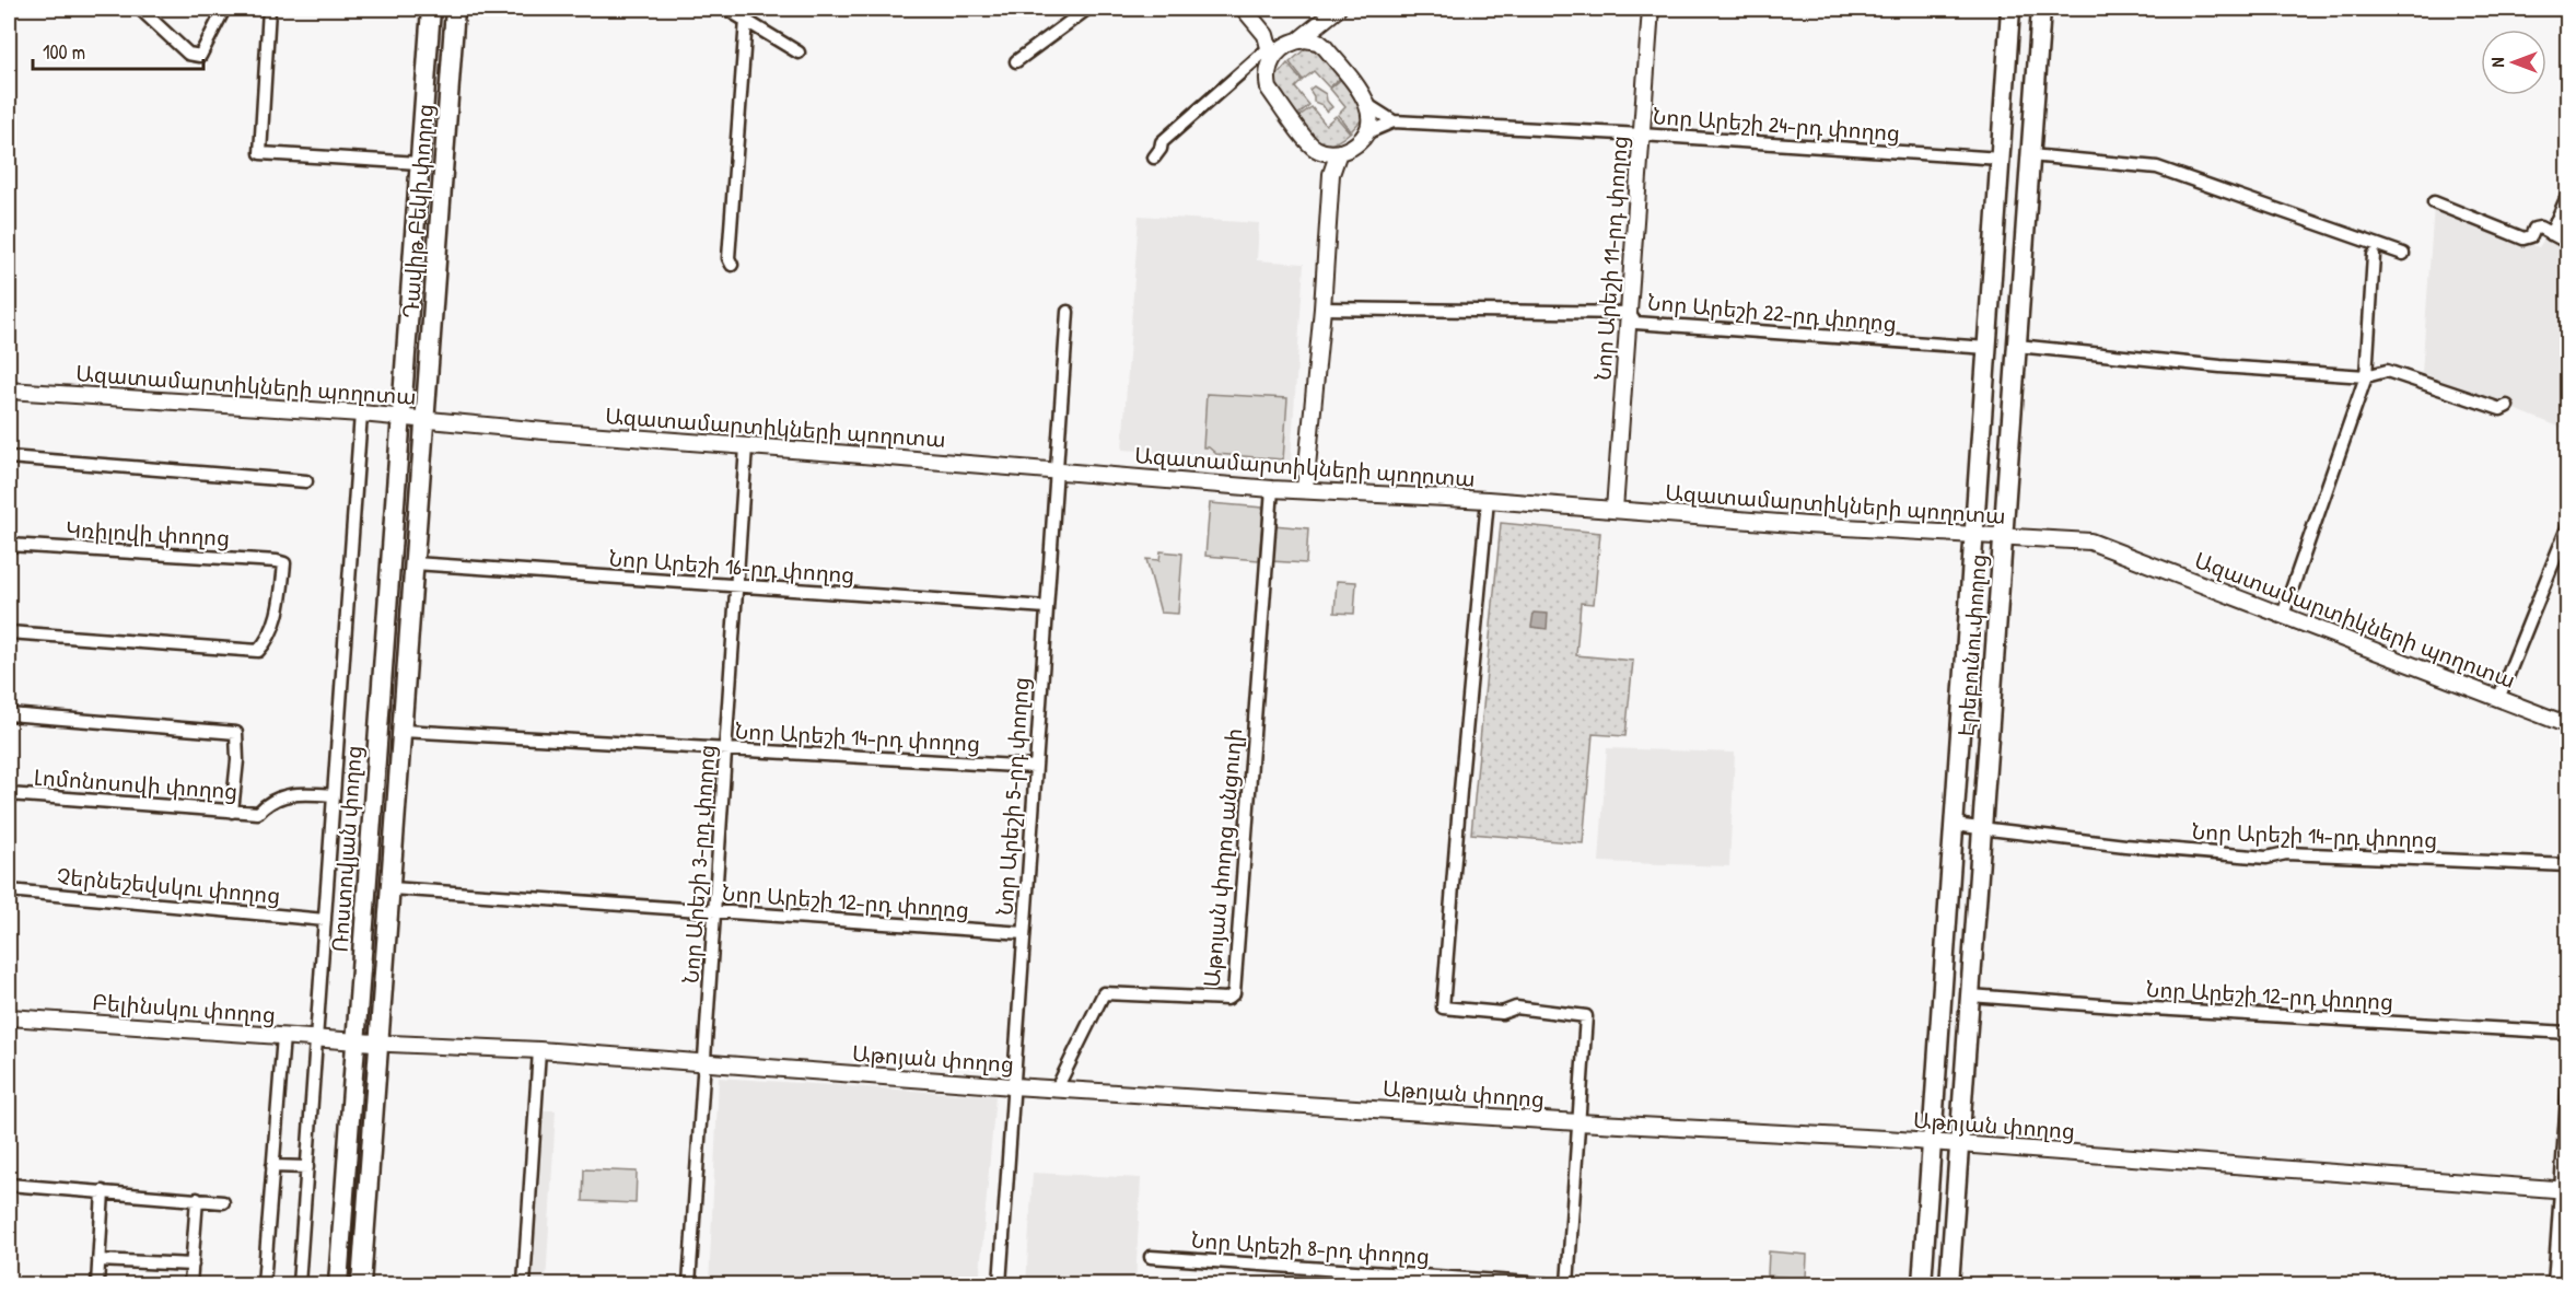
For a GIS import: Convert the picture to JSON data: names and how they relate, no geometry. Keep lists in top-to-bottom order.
{
  "streets": {
    "main road": ["Դավիթ Բեկի փողոց", "Էրեբունու փողոց", "Ռոստովյան փողոց"],
    "street": [
      "Նոր Արեշի 24-րդ փողոց",
      "Նոր Արեշի 11-րդ փողոց",
      "Նոր Արեշի 22-րդ փողոց",
      "Ազատամարտիկների պողոտա",
      "Կռիլովի փողոց",
      "Նոր Արեշի 16-րդ փողոց",
      "Նոր Արեշի 14-րդ փողոց",
      "Լոմոնոսովի փողոց",
      "Նոր Արեշի 5-րդ փողոց",
      "Աթոյան փողոց անցուղի",
      "Նոր Արեշի 3-րդ փողոց",
      "Չերնեշեվսկու փողոց",
      "Նոր Արեշի 12-րդ փողոց",
      "Բելինսկու փողոց",
      "Աթոյան փողոց",
      "Նոր Արեշի 8-րդ փողոց"
    ]
  },
  "crossings": [
    ["Նոր Արեշի 24-րդ փողոց", "Նոր Արեշի 11-րդ փողոց"],
    ["Նոր Արեշի 24-րդ փողոց", "Էրեբունու փողոց"],
    ["Դավիթ Բեկի փողոց", "Ազատամարտիկների պողոտա"],
    ["Դավիթ Բեկի փողոց", "Ռոստովյան փողոց"],
    ["Նոր Արեշի 11-րդ փողոց", "Նոր Արեշի 22-րդ փողոց"],
    ["Նոր Արեշի 11-րդ փողոց", "Ազատամարտիկների պողոտա"],
    ["Նոր Արեշի 22-րդ փողոց", "Էրեբունու փողոց"],
    ["Ազատամարտիկների պողոտա", "Էրեբունու փողոց"],
    ["Ազատամարտիկների պողոտա", "Նոր Արեշի 5-րդ փողոց"],
    ["Ազատամարտիկների պողոտա", "Ռոստովյան փողոց"],
    ["Ազատամարտիկների պողոտա", "Աթոյան փողոց անցուղի"],
    ["Ազատամարտիկների պողոտա", "Նոր Արեշի 3-րդ փողոց"],
    ["Նոր Արեշի 16-րդ փողոց", "Նոր Արեշի 5-րդ փողոց"],
    ["Նոր Արեշի 16-րդ փողոց", "Նոր Արեշի 3-րդ փողոց"],
    ["Էրեբունու փողոց", "Նոր Արեշի 14-րդ փողոց"],
    ["Էրեբունու փողոց", "Նոր Արեշի 12-րդ փողոց"],
    ["Էրեբունու փողոց", "Աթոյան փողոց"],
    ["Նոր Արեշի 14-րդ փողոց", "Նոր Արեշի 5-րդ փողոց"],
    ["Նոր Արեշի 14-րդ փողոց", "Նոր Արեշի 3-րդ փողոց"],
    ["Նոր Արեշի 5-րդ փողոց", "Նոր Արեշի 12-րդ փողոց"],
    ["Նոր Արեշի 5-րդ փողոց", "Աթոյան փողոց"],
    ["Ռոստովյան փողոց", "Բելինսկու փողոց"],
    ["Ռոստովյան փողոց", "Աթոյան փողոց"],
    ["Աթոյան փողոց անցուղի", "Աթոյան փողոց"],
    ["Նոր Արեշի 3-րդ փողոց", "Նոր Արեշի 12-րդ փողոց"],
    ["Նոր Արեշի 3-րդ փողոց", "Աթոյան փողոց"],
    ["Բելինսկու փողոց", "Աթոյան փողոց"]
  ],
  "scale_bar": "100 m",
  "north": "left"
}
